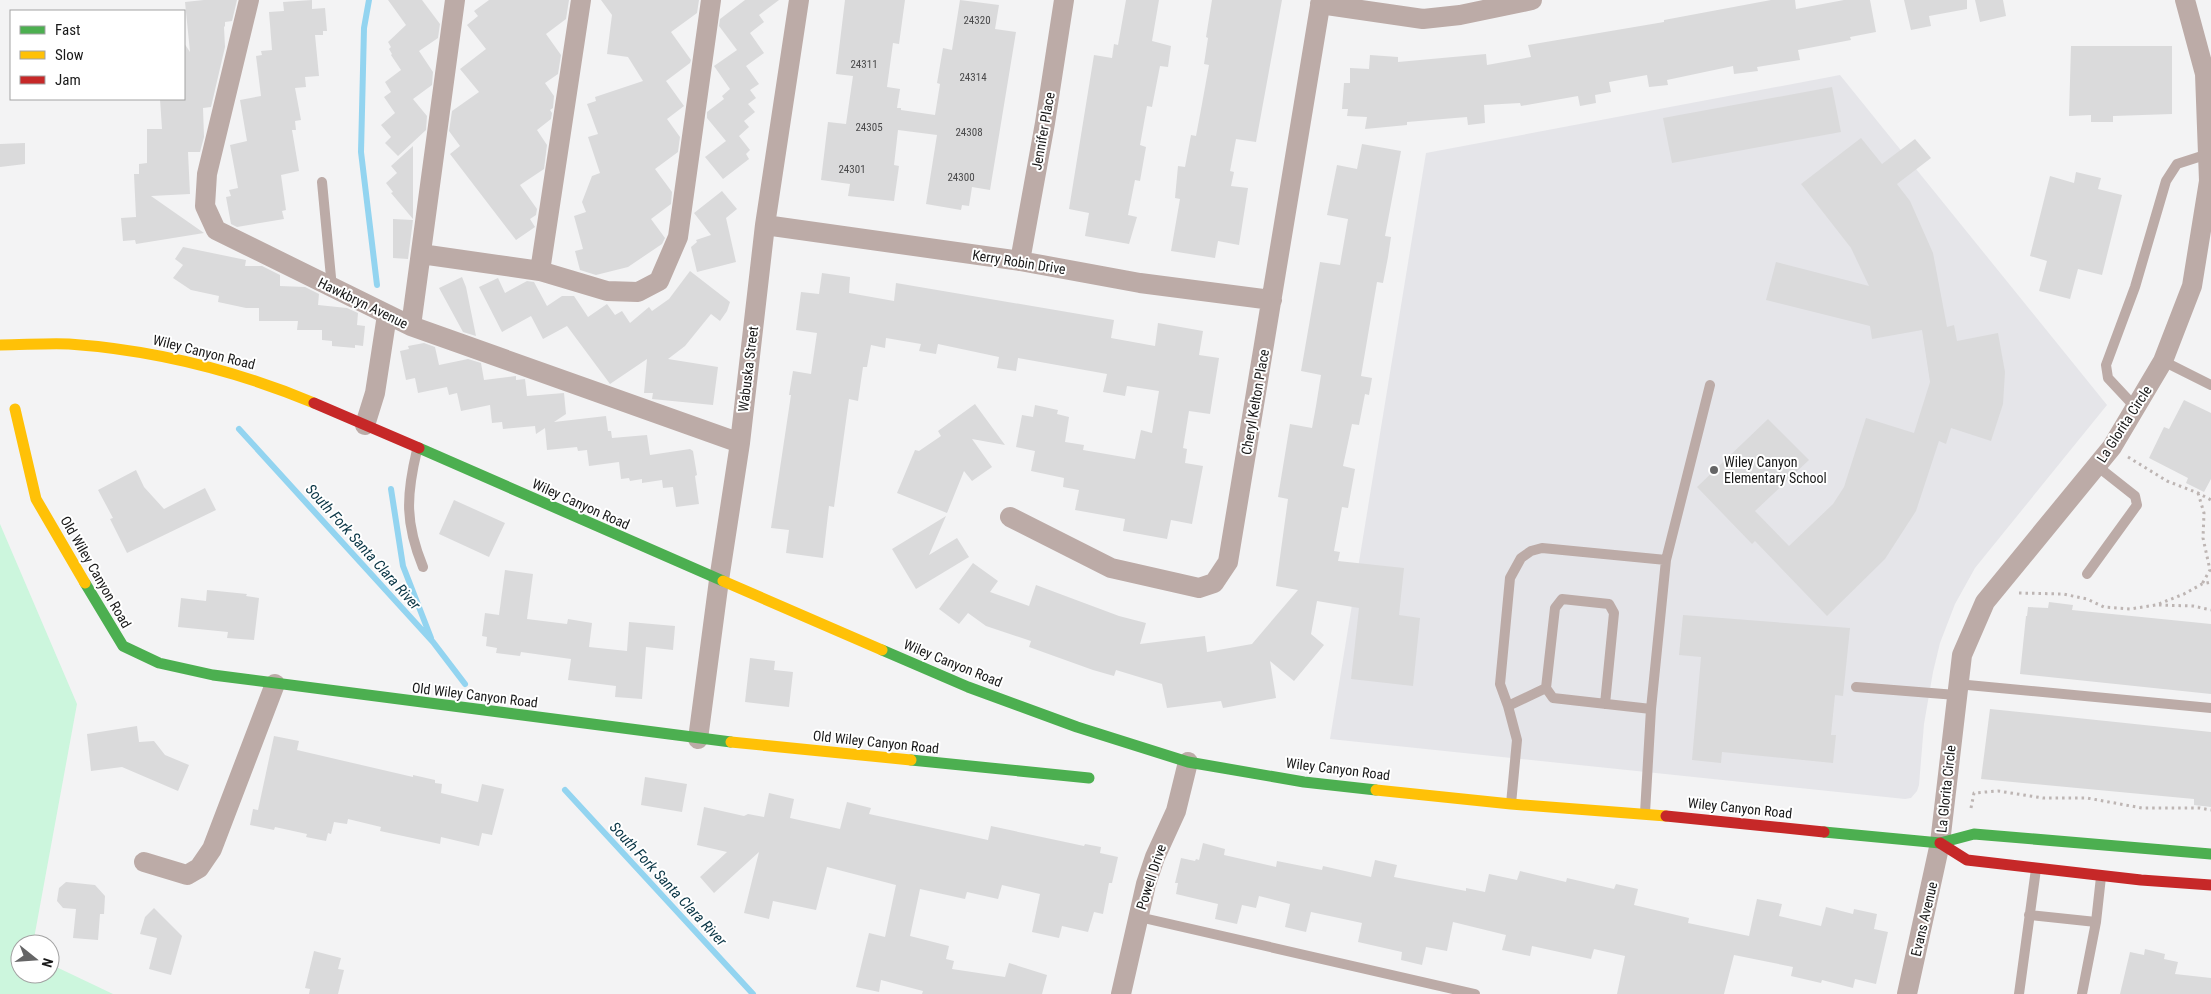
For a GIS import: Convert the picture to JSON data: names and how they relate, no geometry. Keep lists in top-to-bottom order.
{
  "streets": {
    "street": [
      "Jennifer Place",
      "Kerry Robin Drive",
      "Hawkbryn Avenue",
      "Wiley Canyon Road",
      "Wabuska Street",
      "Cheryl Kelton Place",
      "La Glorita Circle",
      "Old Wiley Canyon Road",
      "Powell Drive",
      "Evans Avenue"
    ]
  },
  "crossings": [
    ["Jennifer Place", "Kerry Robin Drive"],
    ["Kerry Robin Drive", "Wabuska Street"],
    ["Kerry Robin Drive", "Cheryl Kelton Place"],
    ["Hawkbryn Avenue", "Wabuska Street"],
    ["Wiley Canyon Road", "Wabuska Street"],
    ["Wiley Canyon Road", "La Glorita Circle"],
    ["Wiley Canyon Road", "Powell Drive"],
    ["Wiley Canyon Road", "Evans Avenue"],
    ["Wabuska Street", "Old Wiley Canyon Road"],
    ["La Glorita Circle", "Evans Avenue"]
  ],
  "water": ["South Fork Santa Clara River"],
  "places": ["Wiley Canyon Elementary School"],
  "house_numbers": [
    "24320",
    "24311",
    "24314",
    "24305",
    "24308",
    "24301",
    "24300"
  ],
  "legend": ["Fast", "Slow", "Jam"],
  "north": "right"
}
